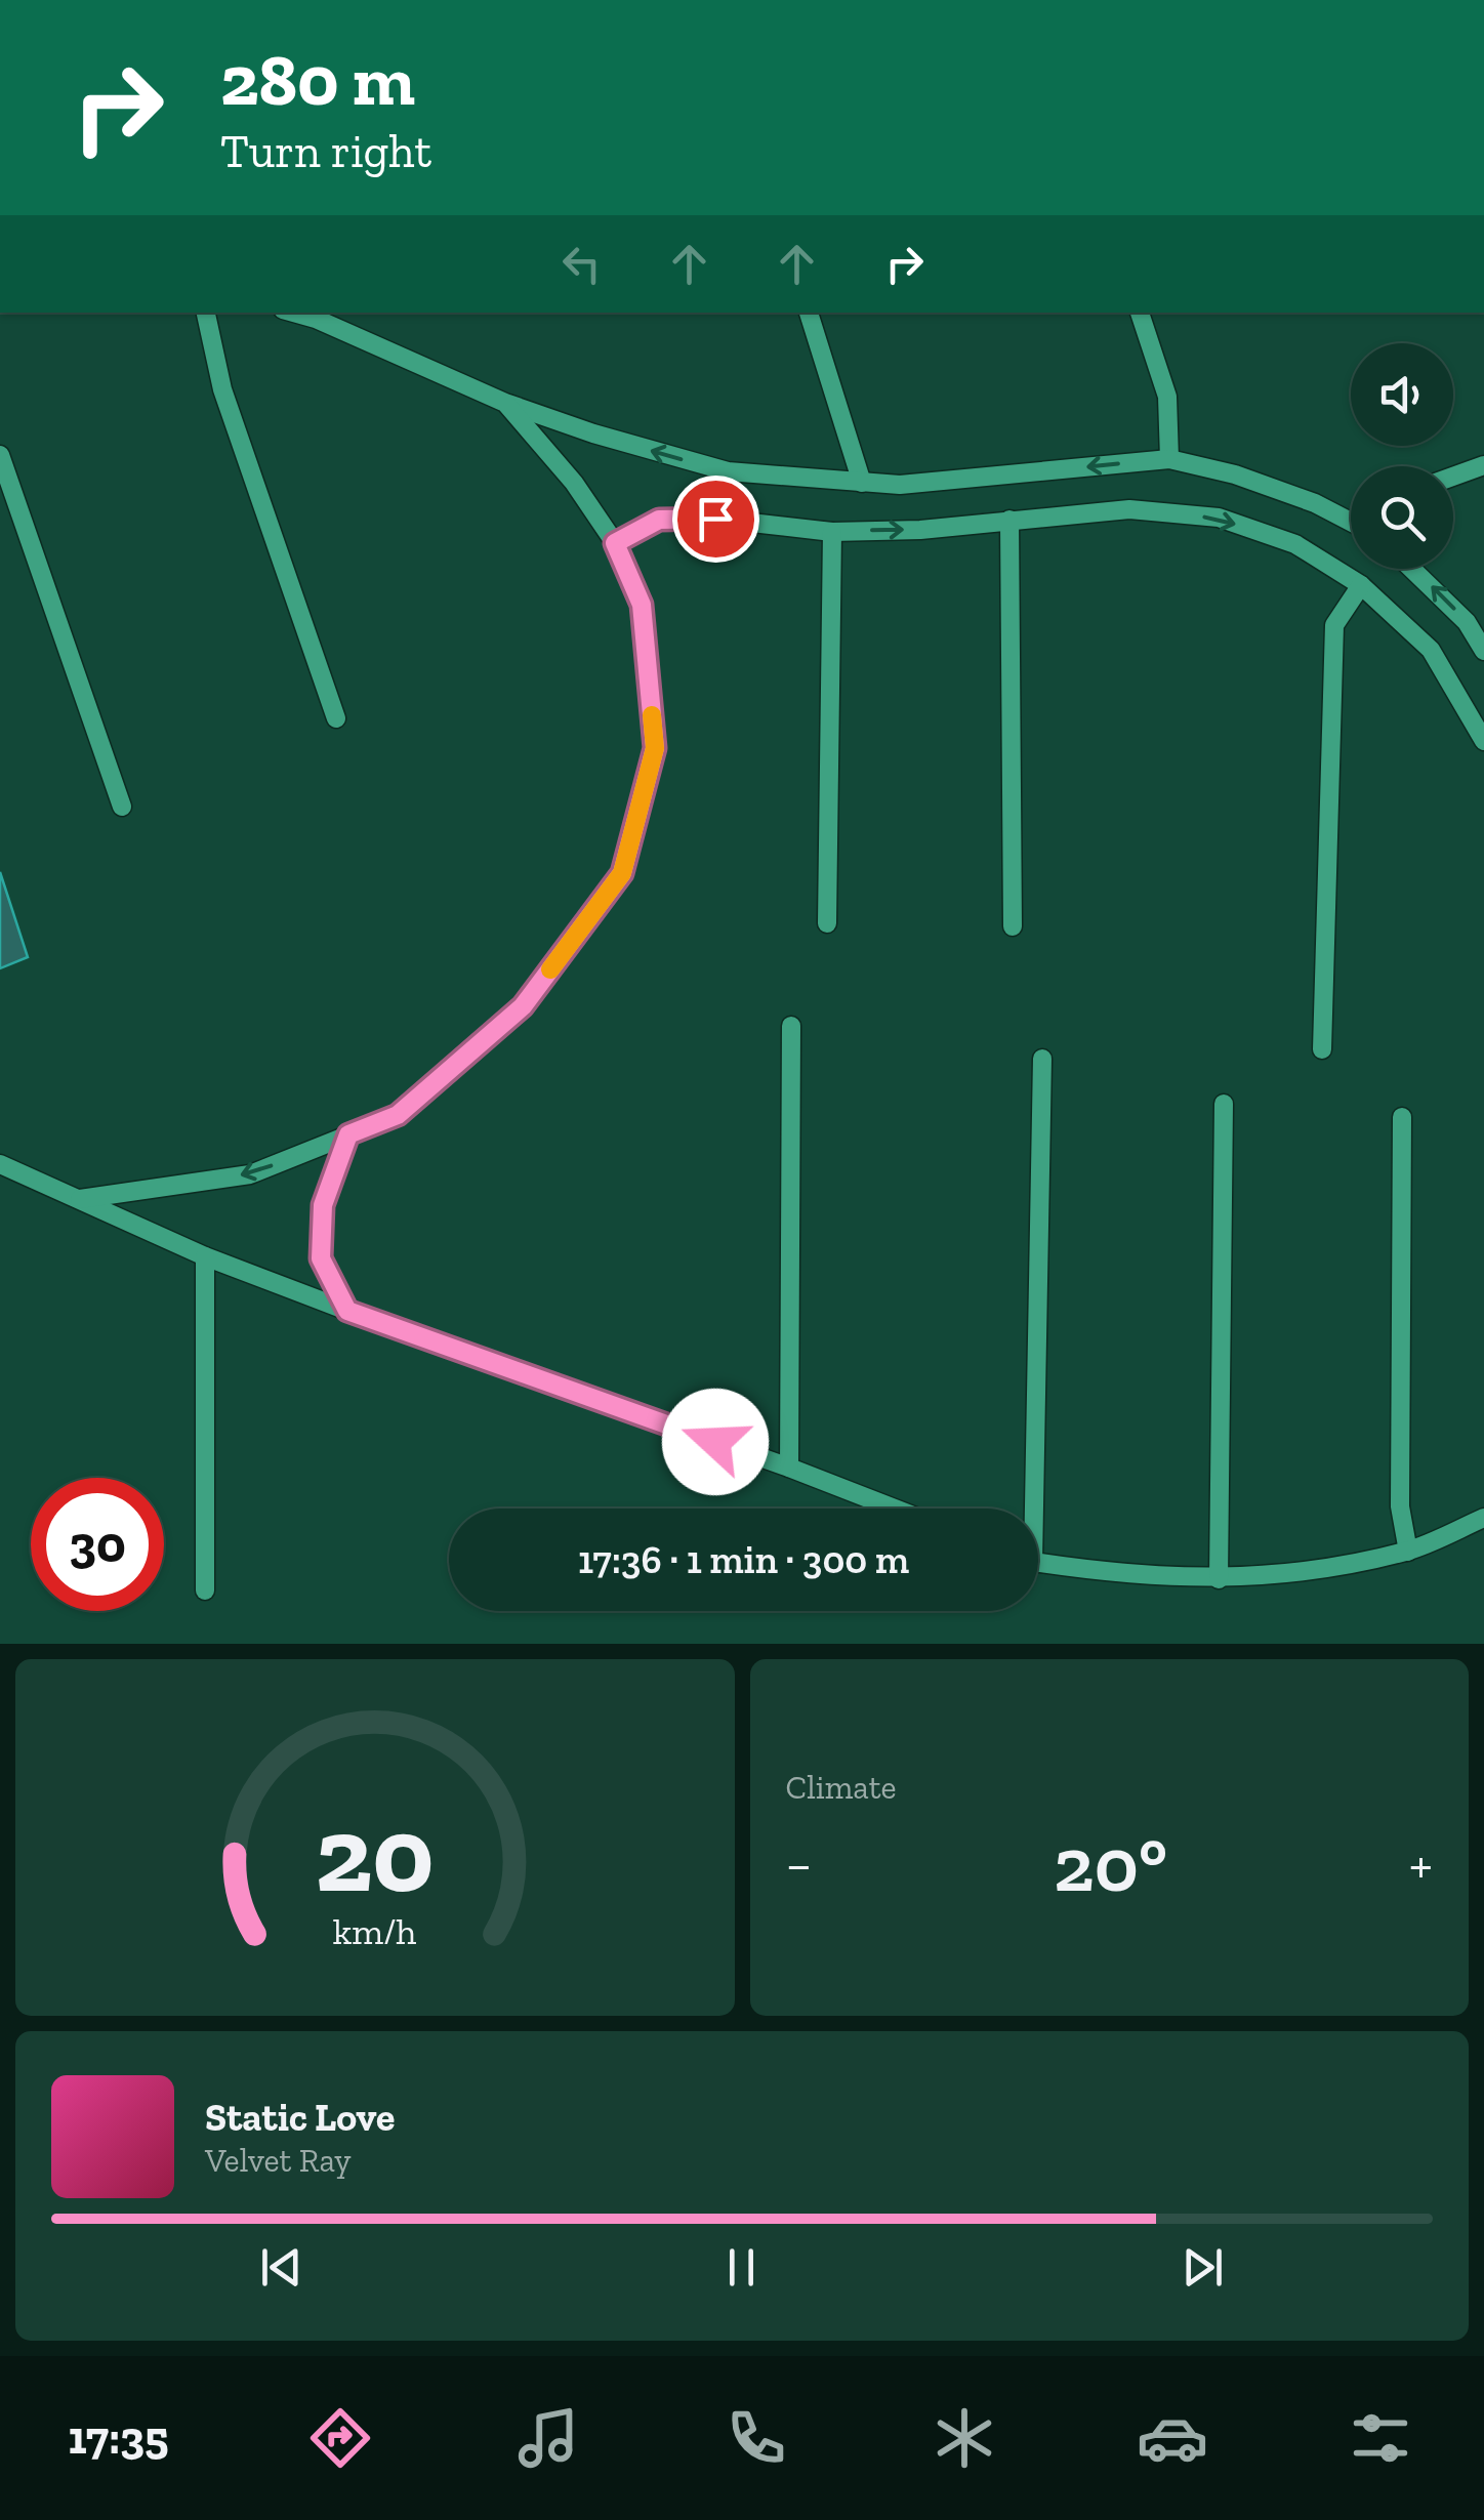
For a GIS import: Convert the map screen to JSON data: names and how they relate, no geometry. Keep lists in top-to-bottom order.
{
  "page": {
    "turn": ["280 m", "Turn right"],
    "limit": "30",
    "trip": "17:36 · 1 min · 300 m",
    "tile": "Climate",
    "heat": ["−", "20°", "+"],
    "song": ["Static Love", "Velvet Ray"],
    "tabs": "17:35",
    "gauge": ["20", "km/h"]
  }
}
